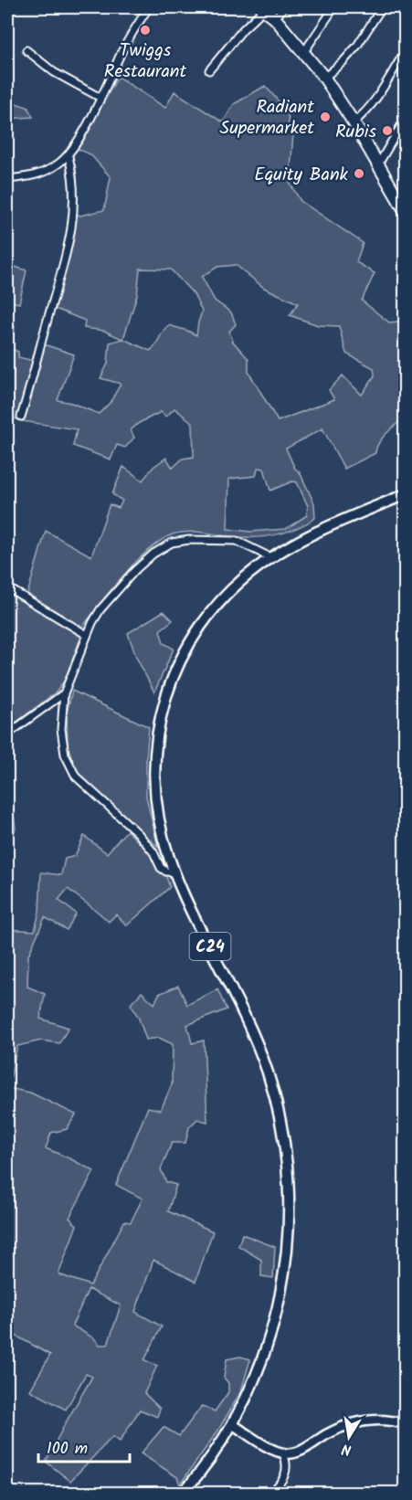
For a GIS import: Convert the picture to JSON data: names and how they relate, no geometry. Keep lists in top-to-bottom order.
{
  "streets": {
    "main road": ["C24"]
  },
  "places": [
    "Twiggs Restaurant",
    "Radiant Supermarket",
    "Rubis",
    "Equity Bank"
  ],
  "scale_bar": "100 m",
  "north": "bottom"
}
